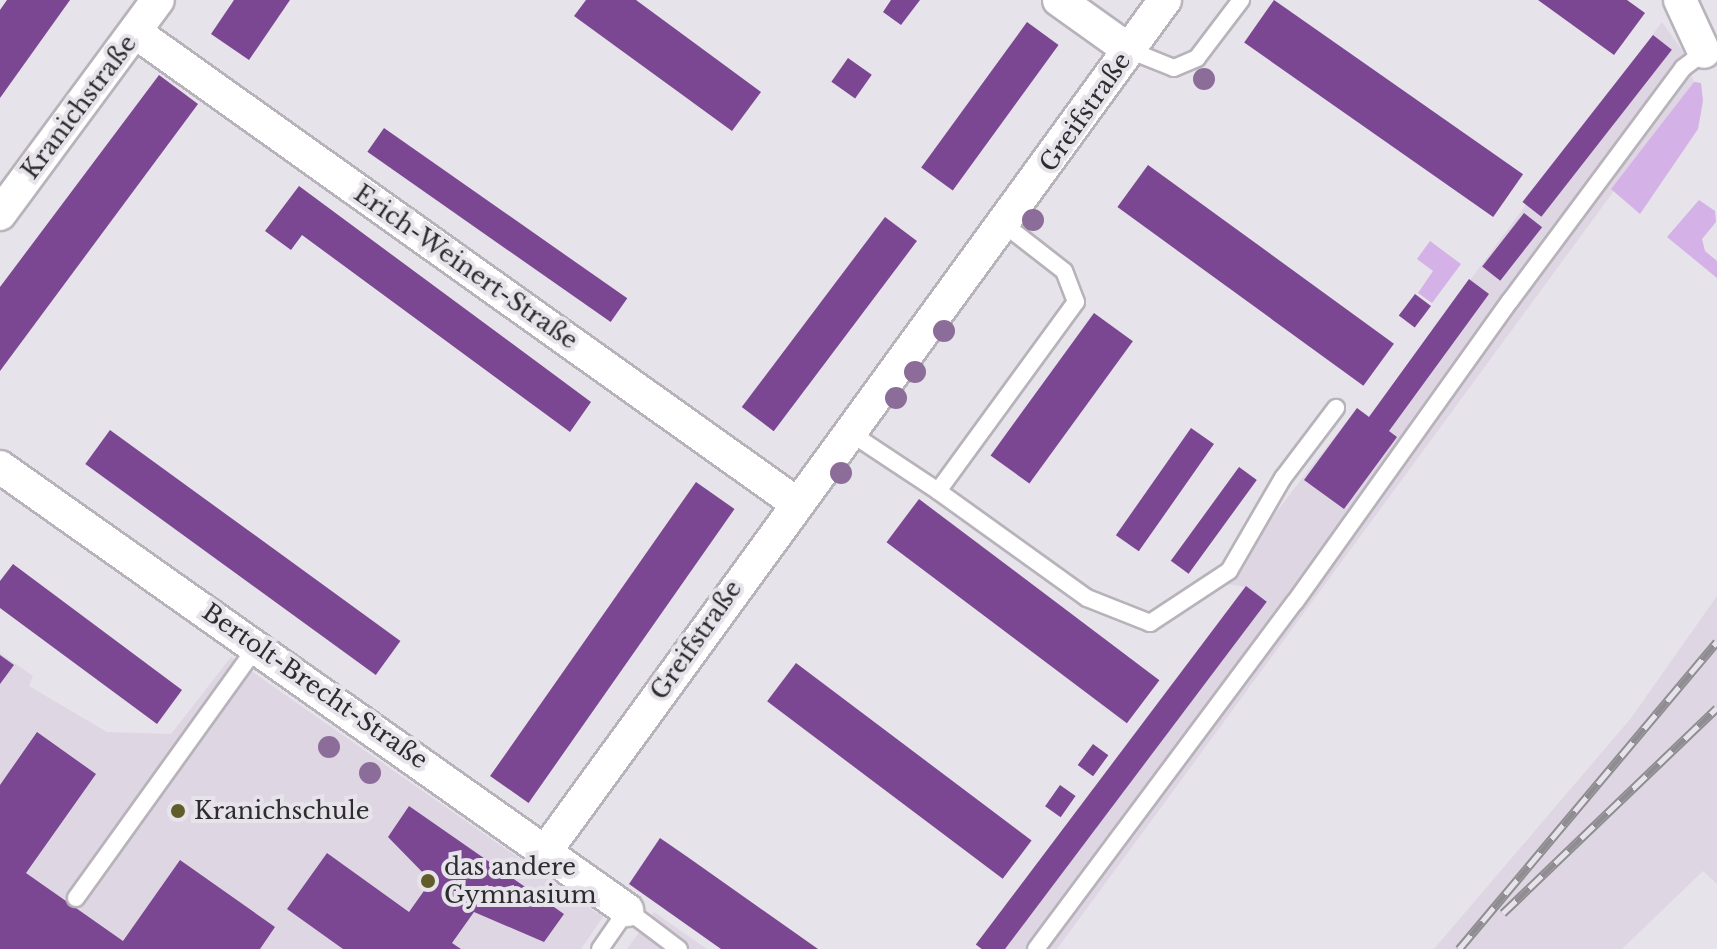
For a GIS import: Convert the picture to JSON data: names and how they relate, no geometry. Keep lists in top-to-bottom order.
{
  "streets": {
    "street": [
      "Kranichstraße",
      "Greifstraße",
      "Erich-Weinert-Straße",
      "Bertolt-Brecht-Straße"
    ]
  },
  "crossings": [
    ["Kranichstraße", "Erich-Weinert-Straße"],
    ["Greifstraße", "Erich-Weinert-Straße"],
    ["Greifstraße", "Bertolt-Brecht-Straße"]
  ],
  "places": ["Kranichschule", "das andere Gymnasium"]
}
